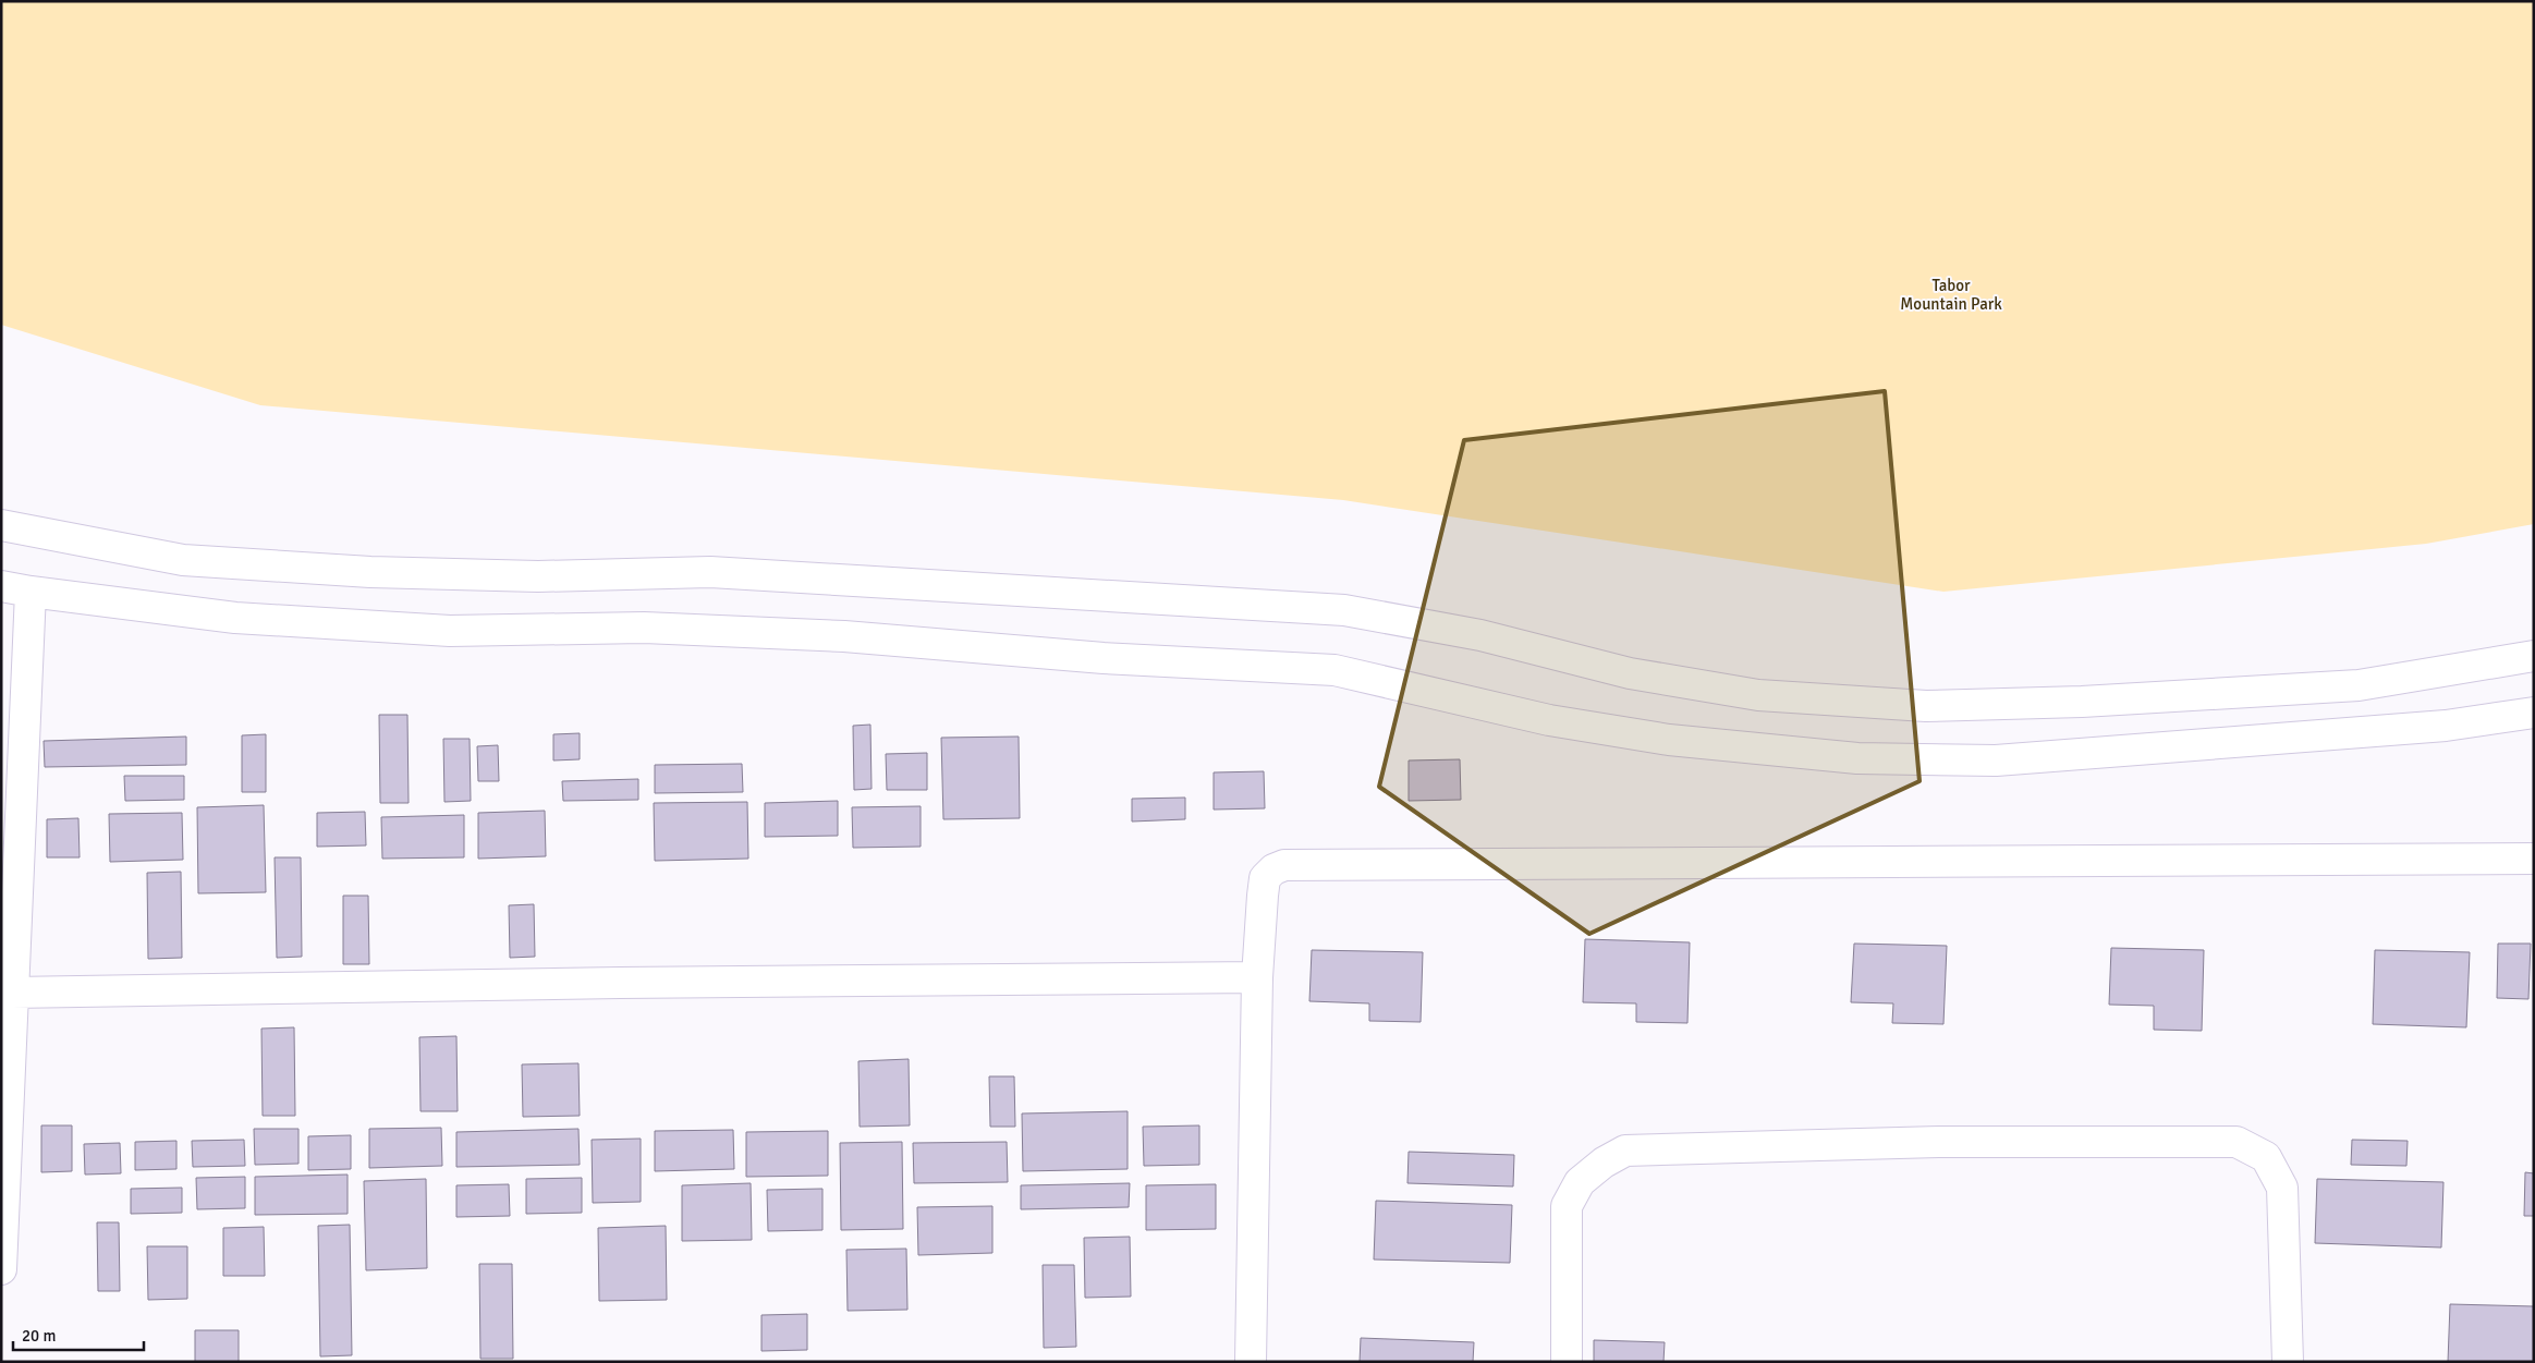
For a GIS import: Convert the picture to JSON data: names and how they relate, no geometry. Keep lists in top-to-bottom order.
{
  "parks": ["Tabor Mountain Park"],
  "scale_bar": "20 m"
}
